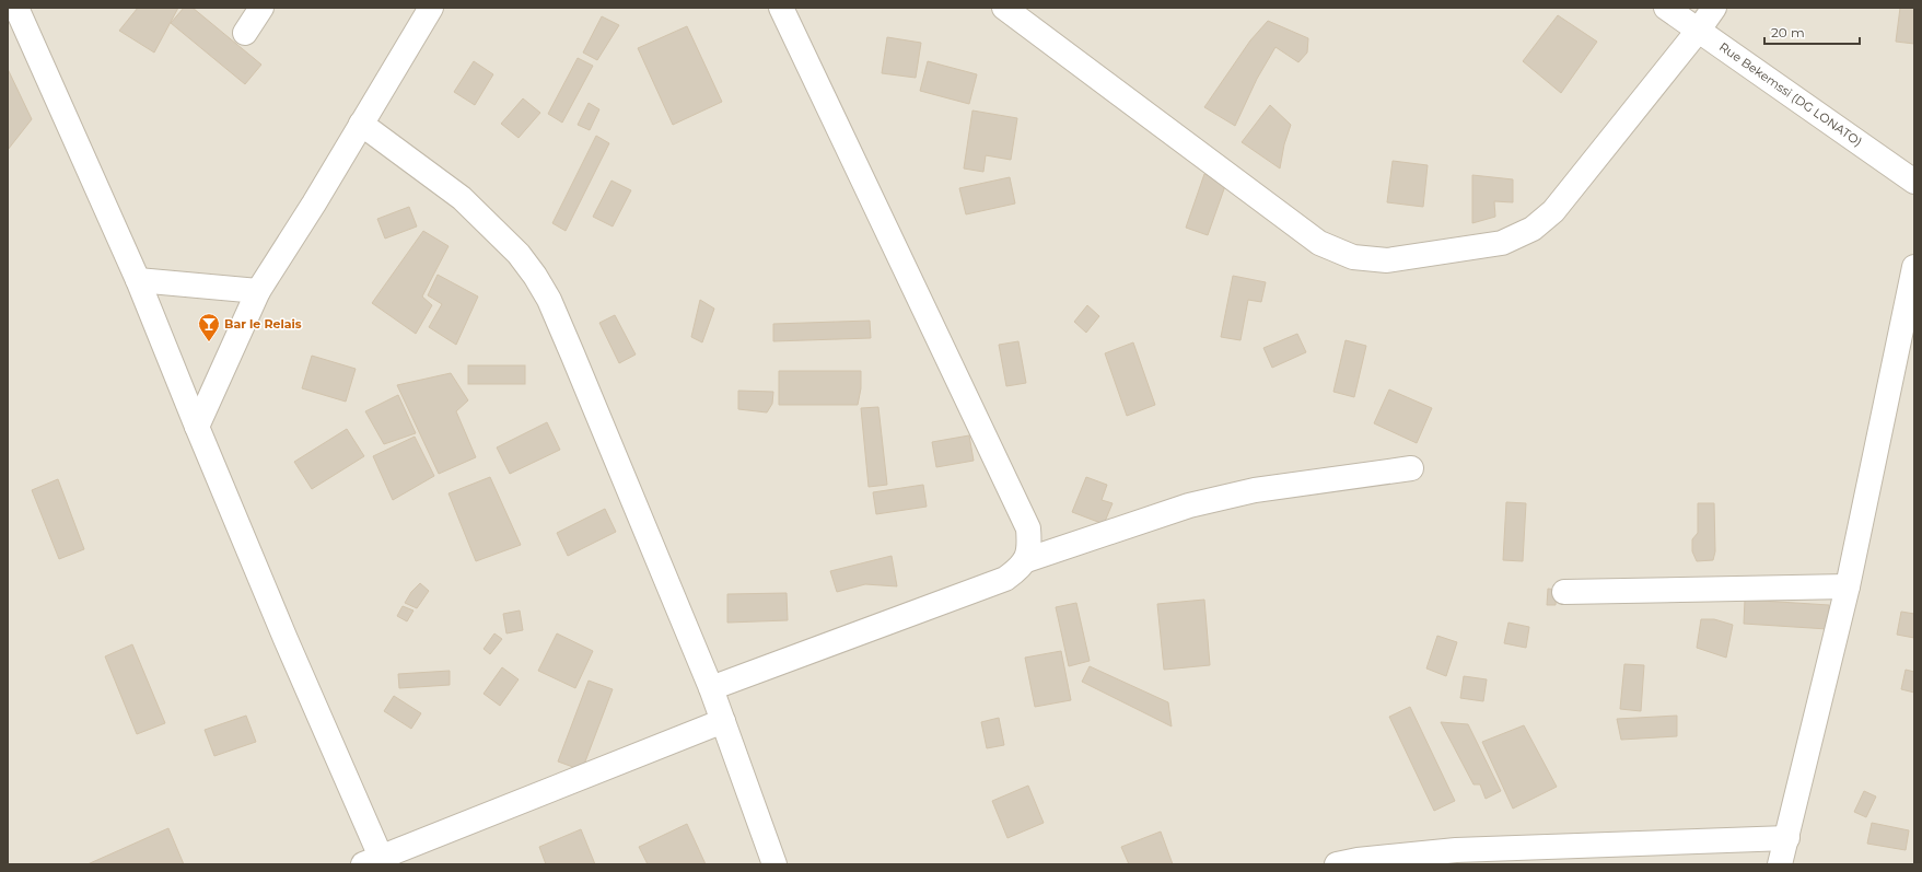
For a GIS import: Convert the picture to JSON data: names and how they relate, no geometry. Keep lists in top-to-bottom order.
{
  "streets": {
    "street": ["Rue Bekemssi (DG LONATO)"]
  },
  "places": {
    "bar": ["Bar le Relais"]
  },
  "scale_bar": "20 m"
}
